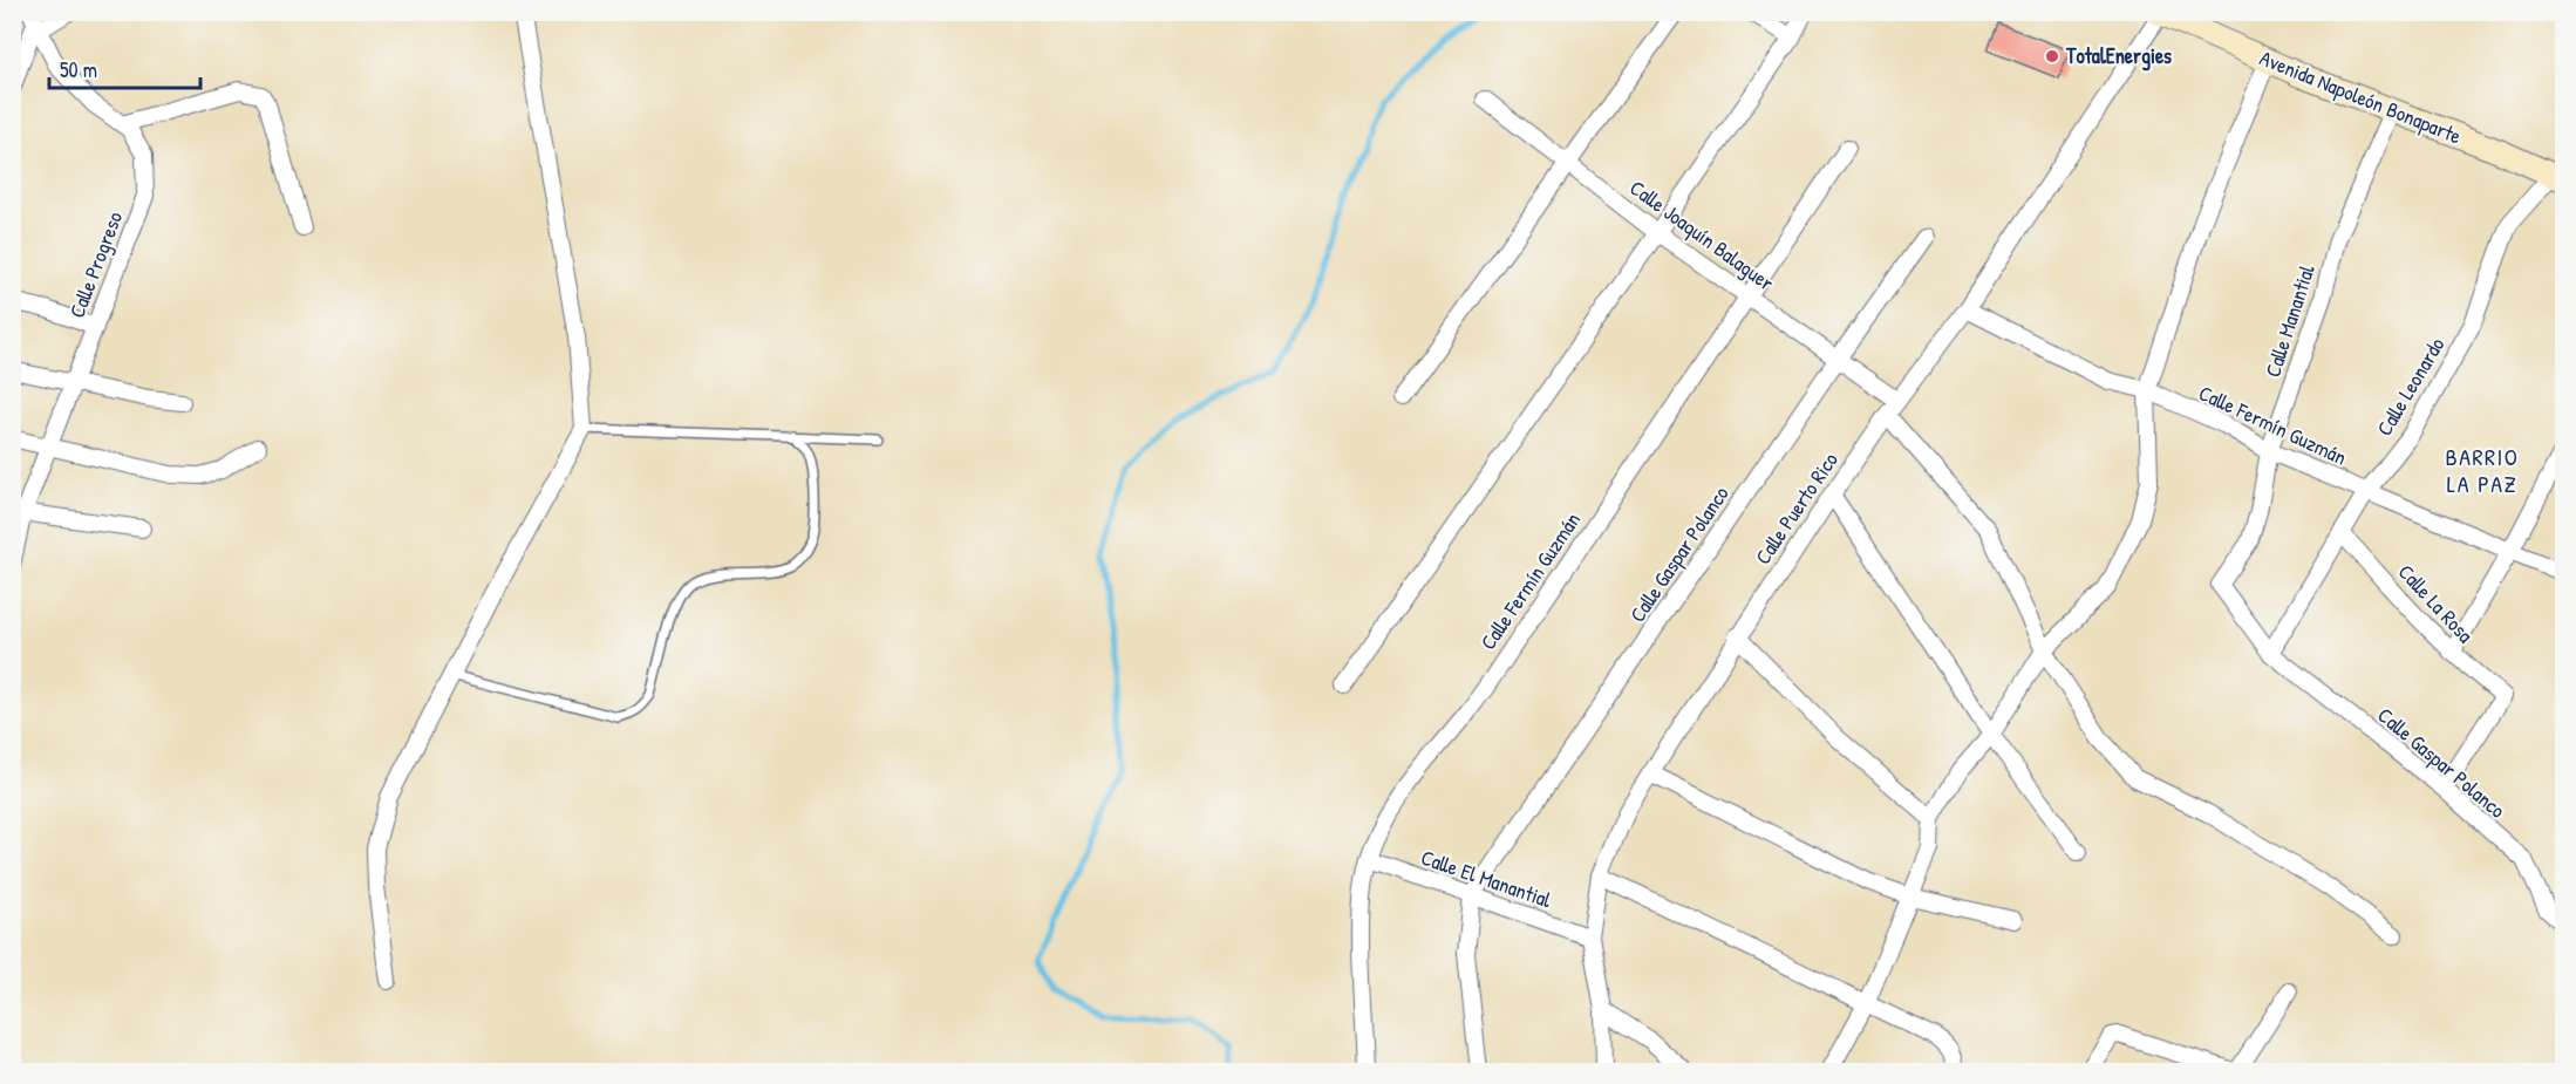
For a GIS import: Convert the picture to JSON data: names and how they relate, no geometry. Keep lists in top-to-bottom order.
{
  "streets": {
    "main road": ["Avenida Napoleón Bonaparte"],
    "street": [
      "Calle Joaquín Balaguer",
      "Calle Progreso",
      "Calle Manantial",
      "Calle Leonardo",
      "Calle Fermín Guzmán",
      "Calle Puerto Rico",
      "Calle Gaspar Polanco",
      "Calle La Rosa",
      "Calle El Manantial"
    ]
  },
  "crossings": [
    ["Avenida Napoleón Bonaparte", "Calle Manantial"],
    ["Avenida Napoleón Bonaparte", "Calle Leonardo"],
    ["Avenida Napoleón Bonaparte", "Calle Puerto Rico"],
    ["Calle Joaquín Balaguer", "Calle Fermín Guzmán"],
    ["Calle Joaquín Balaguer", "Calle Puerto Rico"],
    ["Calle Joaquín Balaguer", "Calle Gaspar Polanco"],
    ["Calle Manantial", "Calle Leonardo"],
    ["Calle Manantial", "Calle Fermín Guzmán"],
    ["Calle Manantial", "Calle Gaspar Polanco"],
    ["Calle Leonardo", "Calle Fermín Guzmán"],
    ["Calle Leonardo", "Calle Gaspar Polanco"],
    ["Calle Leonardo", "Calle La Rosa"],
    ["Calle Fermín Guzmán", "Calle Puerto Rico"],
    ["Calle Fermín Guzmán", "Calle El Manantial"],
    ["Calle Puerto Rico", "Calle El Manantial"],
    ["Calle Gaspar Polanco", "Calle La Rosa"],
    ["Calle Gaspar Polanco", "Calle El Manantial"]
  ],
  "districts": ["BARRIO LA PAZ"],
  "places": ["TotalEnergies"],
  "scale_bar": "50 m"
}
